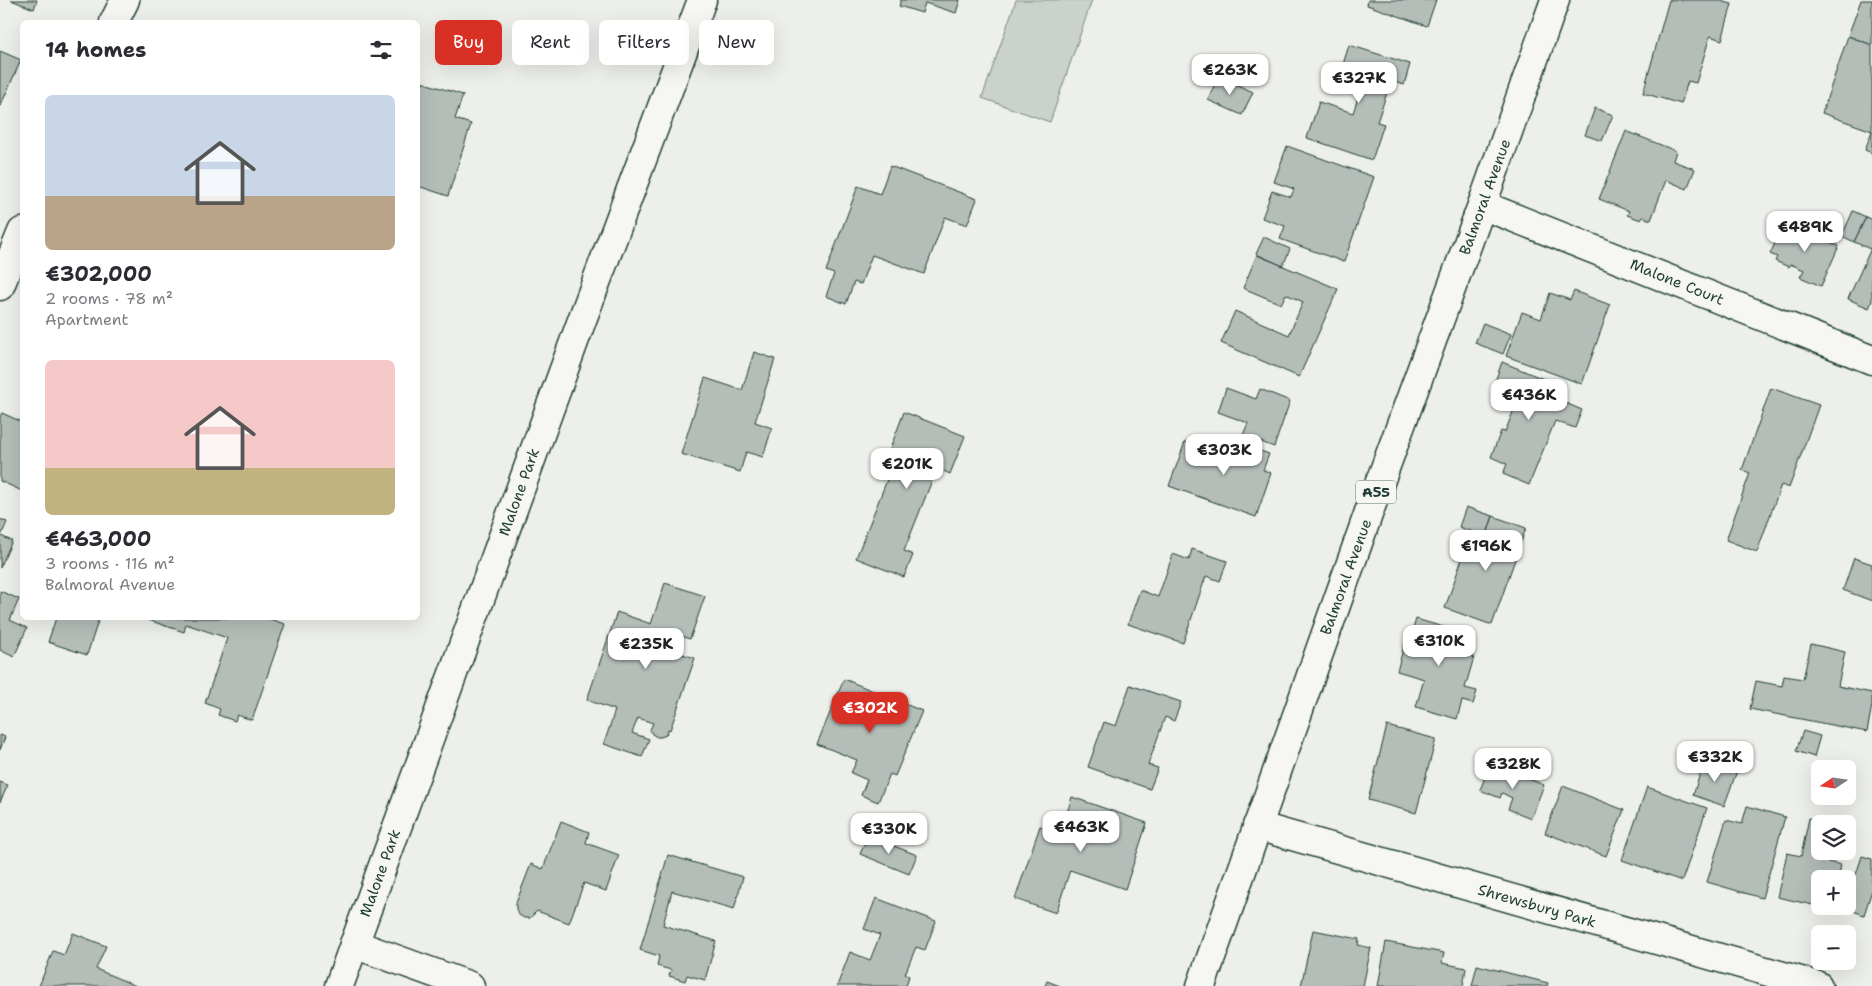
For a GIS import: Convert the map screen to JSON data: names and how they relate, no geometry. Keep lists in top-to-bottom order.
{
  "streets": {
    "main road": [
      "Balmoral Avenue",
      "Malone Court",
      "Malone Park",
      "A55",
      "Shrewsbury Park"
    ]
  },
  "crossings": [
    ["Balmoral Avenue", "Malone Court"],
    ["Balmoral Avenue", "Shrewsbury Park"]
  ],
  "north": "left",
  "page": {
    "chip": [
      "Buy",
      "Rent",
      "Filters",
      "New"
    ],
    "heading": "14 homes",
    "price": [
      "€263K",
      "€327K",
      "€489K",
      "€436K",
      "€303K",
      "€201K",
      "€196K",
      "€310K",
      "€235K",
      "€302K",
      "€332K",
      "€328K",
      "€463K",
      "€330K"
    ],
    "list": [
      {
        "name": "€302,000",
        "note": "2 rooms · 78 m² · Apartment"
      },
      {
        "name": "€463,000",
        "note": "3 rooms · 116 m² · Balmoral Avenue"
      }
    ],
    "map_buttons": ["+", "−"]
  }
}
